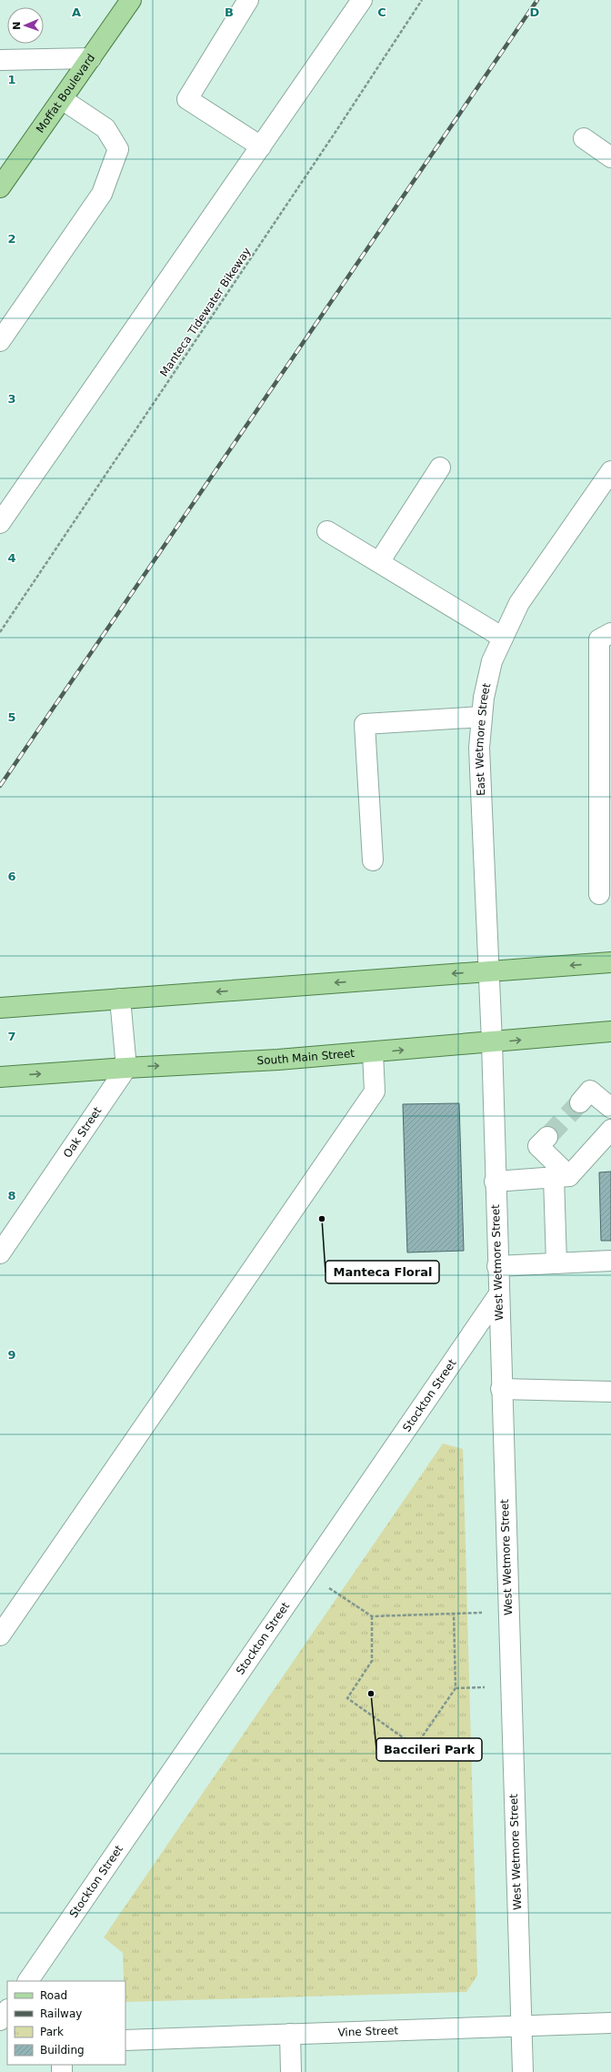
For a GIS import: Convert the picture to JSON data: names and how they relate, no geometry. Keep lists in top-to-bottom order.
{
  "streets": {
    "main road": ["Moffat Boulevard", "South Main Street"],
    "street": [
      "East Wetmore Street",
      "Oak Street",
      "West Wetmore Street",
      "Stockton Street",
      "Vine Street"
    ],
    "path": ["Manteca Tidewater Bikeway"]
  },
  "crossings": [
    ["East Wetmore Street", "South Main Street"],
    ["East Wetmore Street", "West Wetmore Street"],
    ["South Main Street", "Oak Street"],
    ["South Main Street", "West Wetmore Street"],
    ["West Wetmore Street", "Stockton Street"],
    ["West Wetmore Street", "Vine Street"]
  ],
  "places": ["Manteca Floral", "Baccileri Park"],
  "legend": [
    "Road",
    "Railway",
    "Park",
    "Building"
  ],
  "north": "left",
  "grid": {
    "columns": [
      "A",
      "B",
      "C",
      "D"
    ],
    "rows": [
      "1",
      "2",
      "3",
      "4",
      "5",
      "6",
      "7",
      "8",
      "9"
    ]
  }
}
